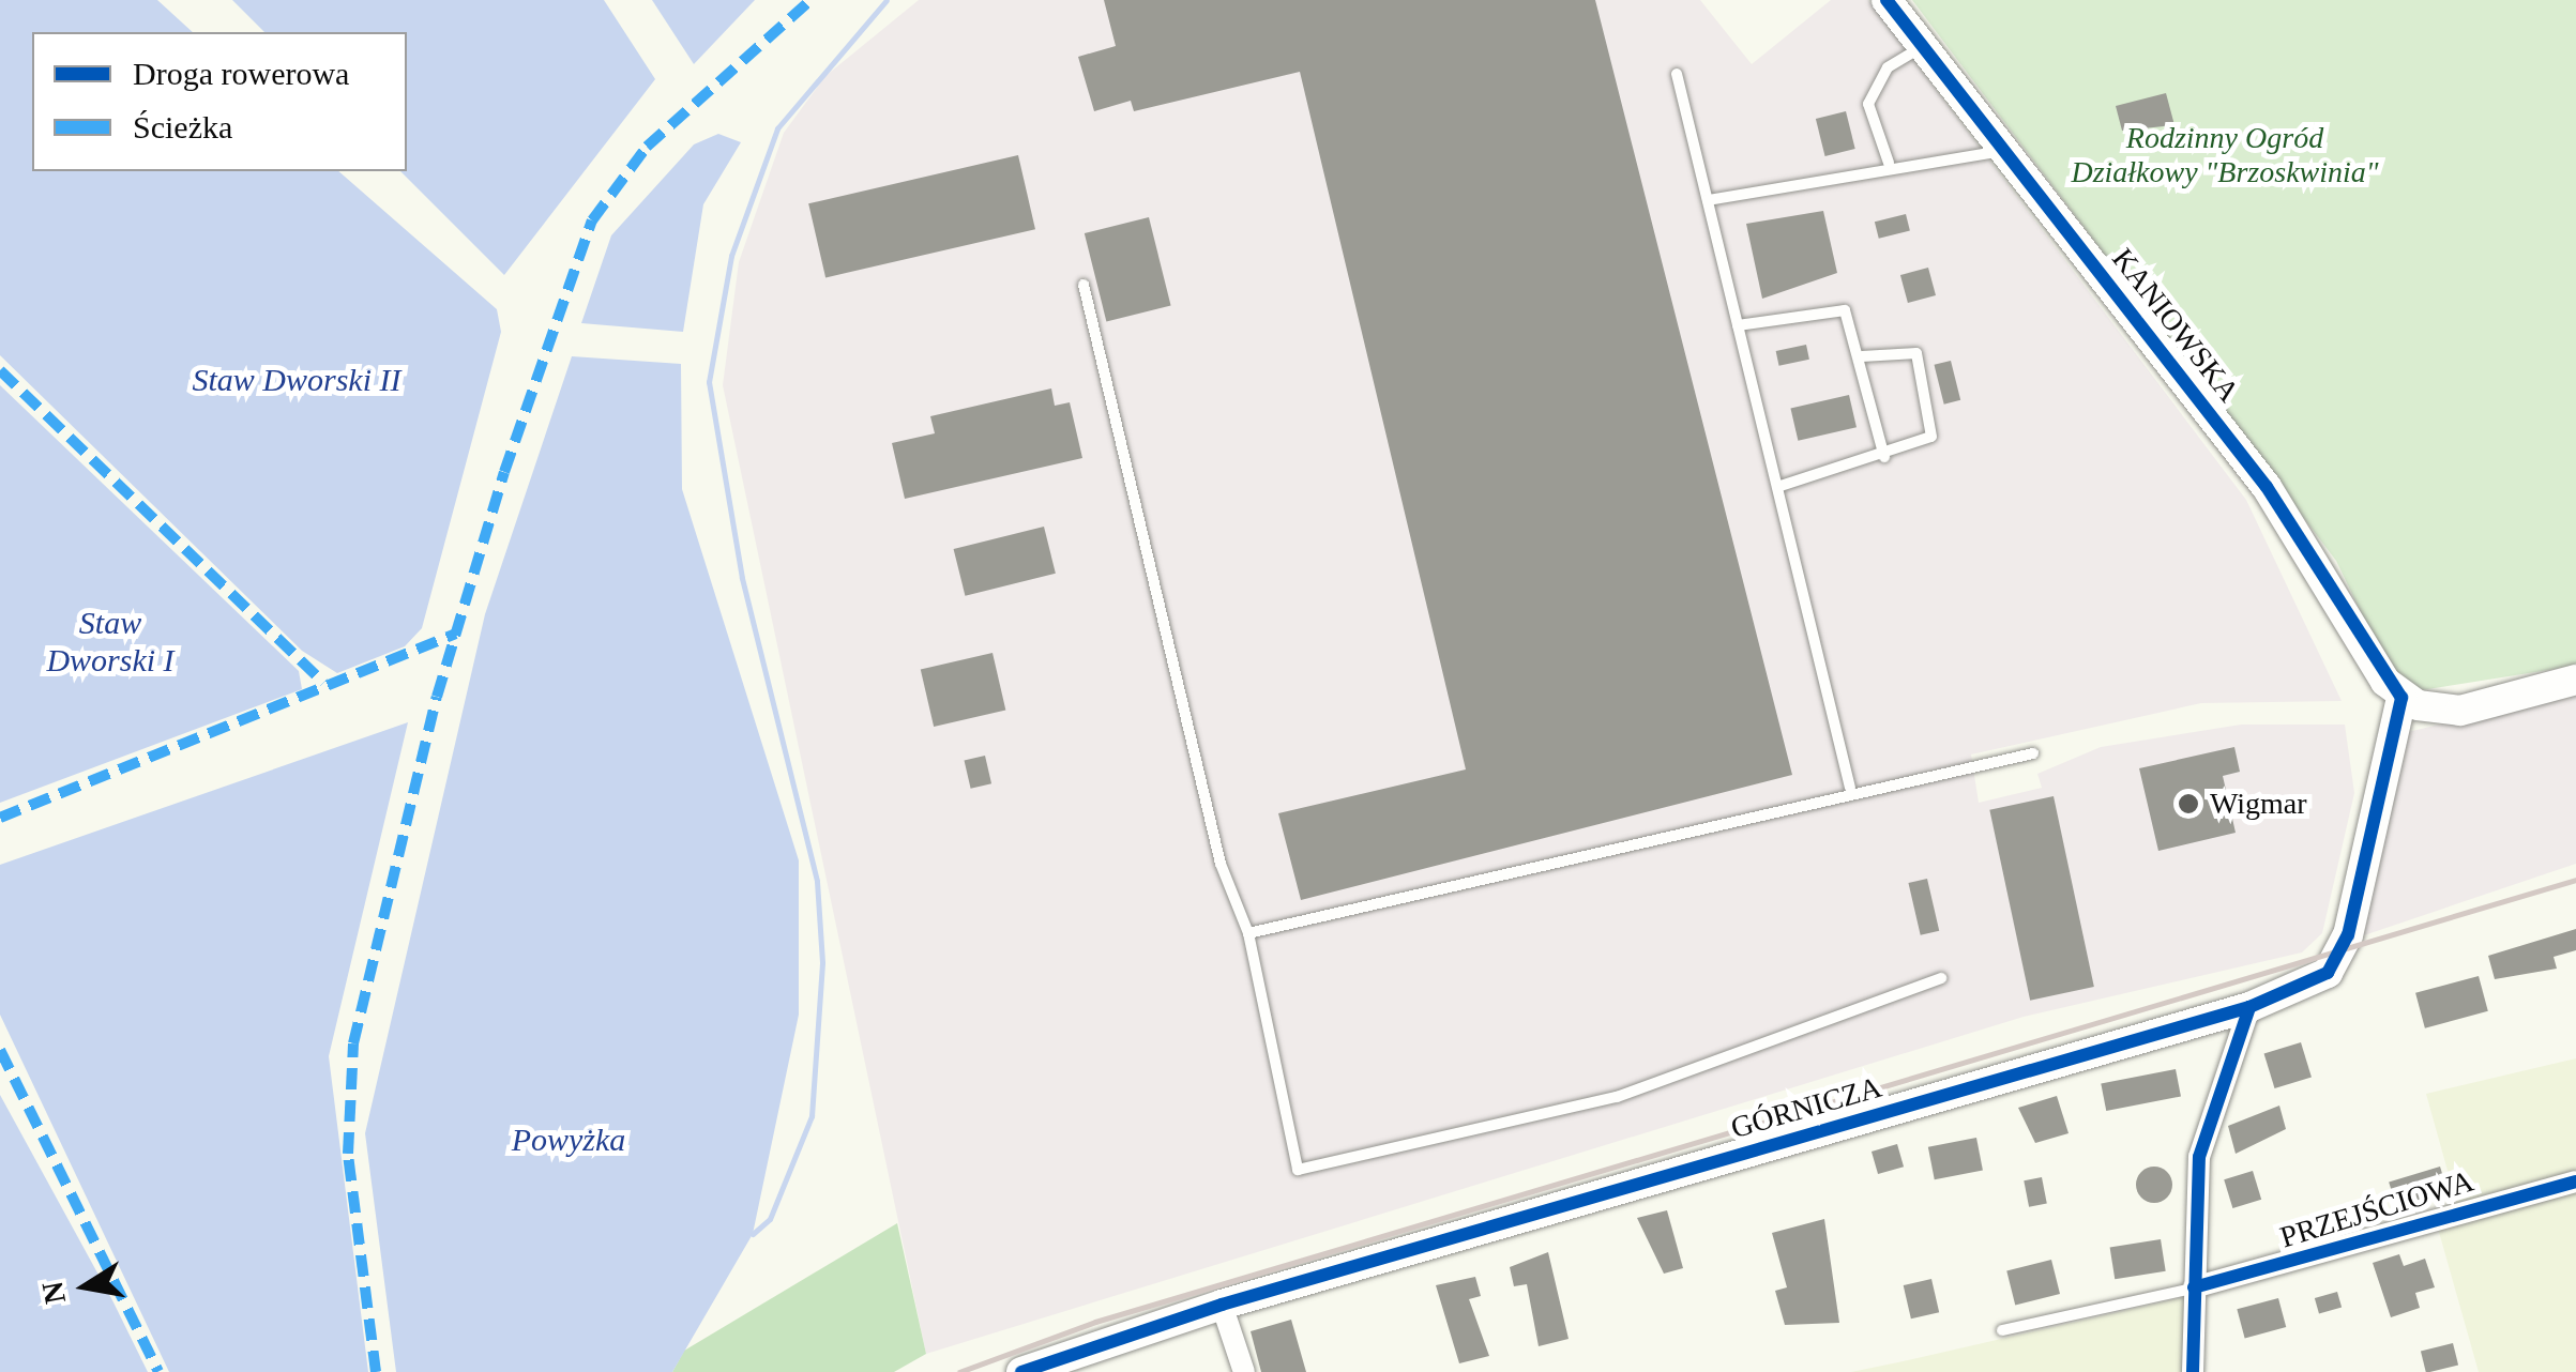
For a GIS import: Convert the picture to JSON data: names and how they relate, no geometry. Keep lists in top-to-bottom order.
{
  "streets": {
    "street": ["KANIOWSKA", "GÓRNICZA", "PRZEJŚCIOWA"]
  },
  "crossings": [
    ["KANIOWSKA", "GÓRNICZA"]
  ],
  "water": ["Staw Dworski II", "Staw Dworski I", "Powyżka"],
  "parks": ["Rodzinny Ogród Działkowy \"Brzoskwinia\""],
  "places": ["Wigmar"],
  "legend": ["Droga rowerowa", "Ścieżka"],
  "north": "left"
}
